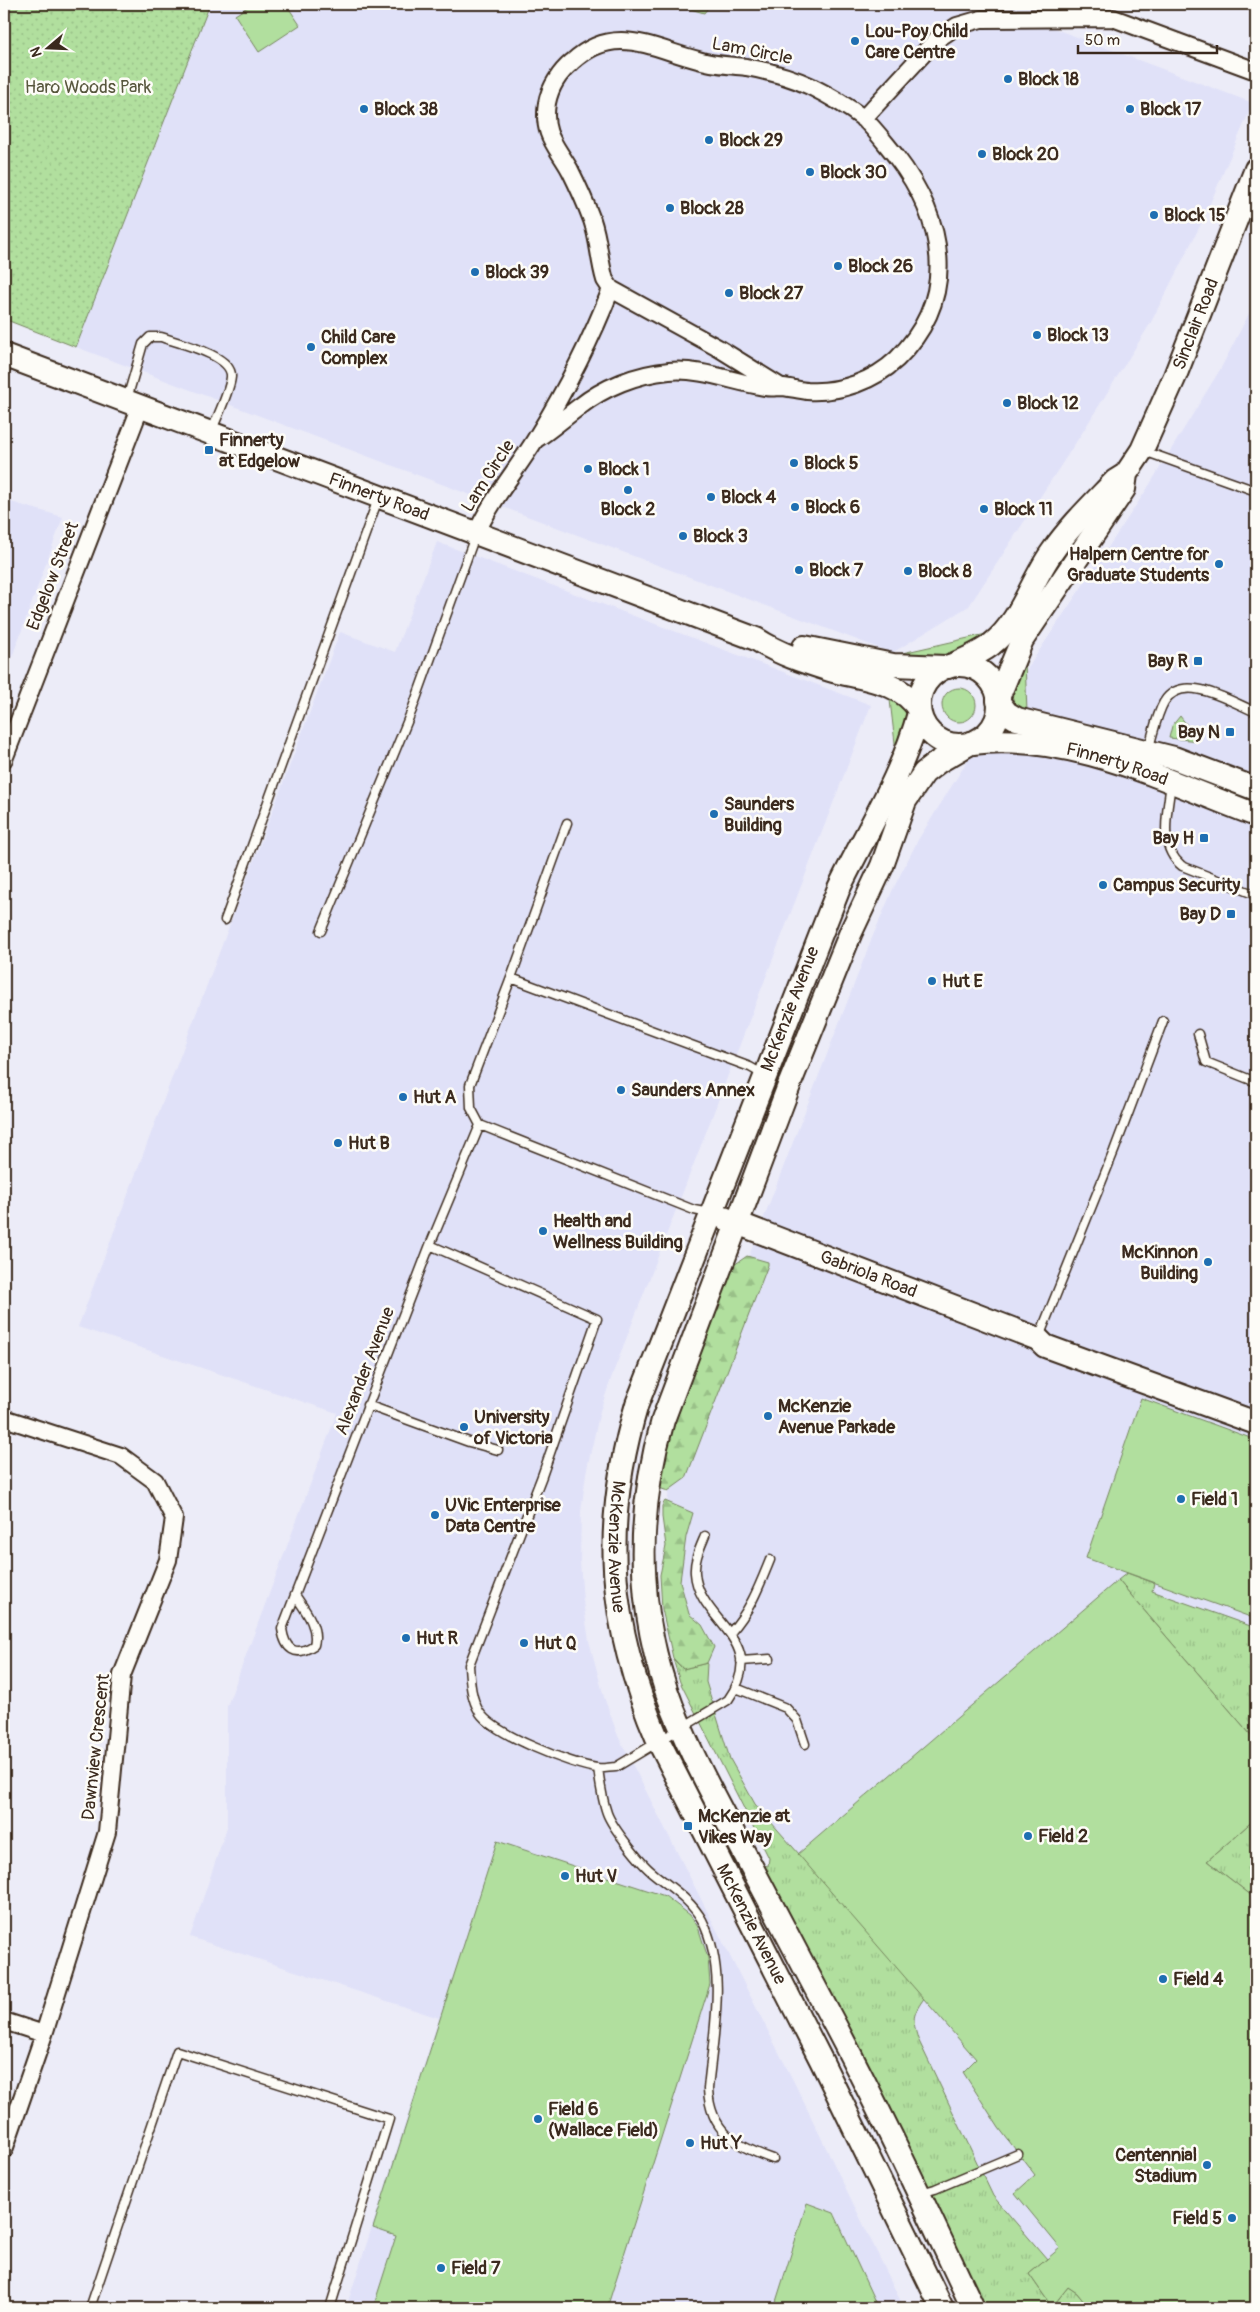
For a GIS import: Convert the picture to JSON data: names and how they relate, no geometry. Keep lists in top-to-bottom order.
{
  "streets": {
    "main road": [
      "Sinclair Road",
      "Finnerty Road",
      "McKenzie Avenue",
      "Gabriola Road"
    ],
    "street": ["Lam Circle", "Edgelow Street", "Dawnview Crescent"],
    "lane": ["Alexander Avenue"]
  },
  "crossings": [
    ["Lam Circle", "Finnerty Road"],
    ["Sinclair Road", "Finnerty Road"],
    ["Sinclair Road", "McKenzie Avenue"],
    ["Finnerty Road", "Edgelow Street"],
    ["Finnerty Road", "McKenzie Avenue"],
    ["McKenzie Avenue", "Gabriola Road"],
    ["Gabriola Road", "Alexander Avenue"]
  ],
  "parks": ["Haro Woods Park"],
  "places": {
    "other": [
      "Lou-Poy Child Care Centre",
      "Block 18",
      "Block 38",
      "Block 17",
      "Block 29",
      "Block 20",
      "Block 30",
      "Block 28",
      "Block 15",
      "Block 26",
      "Block 39",
      "Block 27",
      "Block 13",
      "Child Care Complex",
      "Block 12",
      "Block 5",
      "Block 1",
      "Block 2",
      "Block 4",
      "Block 6",
      "Block 11",
      "Block 3",
      "Halpern Centre for Graduate Students",
      "Block 7",
      "Block 8",
      "Saunders Building",
      "Campus Security",
      "Hut E",
      "Saunders Annex",
      "Hut A",
      "Hut B",
      "Health and Wellness Building",
      "McKinnon Building",
      "McKenzie Avenue Parkade",
      "University of Victoria",
      "Field 1",
      "UVic Enterprise Data Centre",
      "Hut R",
      "Hut Q",
      "Field 2",
      "Hut V",
      "Field 4",
      "Field 6 (Wallace Field)",
      "Hut Y",
      "Centennial Stadium",
      "Field 5",
      "Field 7"
    ],
    "transit": [
      "Finnerty at Edgelow",
      "Bay R",
      "Bay N",
      "Bay H",
      "Bay D",
      "McKenzie at Vikes Way"
    ]
  },
  "scale_bar": "50 m",
  "north": "left"
}
